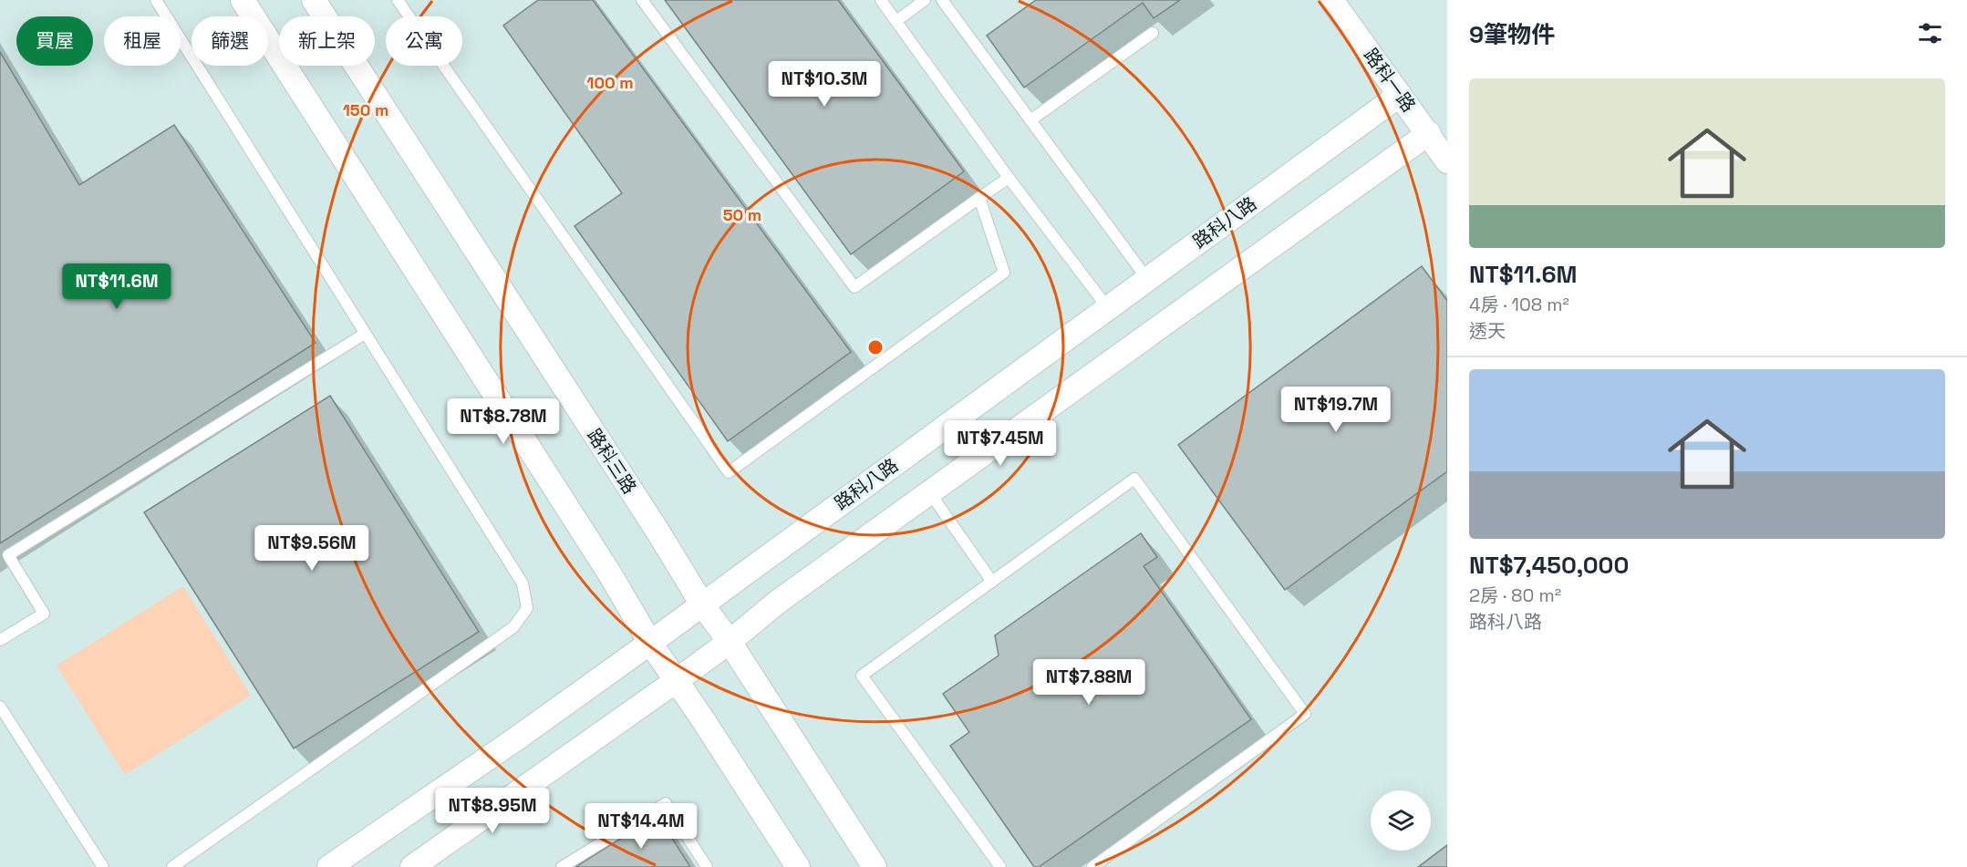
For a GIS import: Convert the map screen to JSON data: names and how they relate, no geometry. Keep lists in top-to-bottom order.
{
  "streets": {
    "street": ["路科一路", "路科八路", "路科三路"]
  },
  "crossings": [
    ["路科一路", "路科八路"],
    ["路科八路", "路科三路"]
  ],
  "page": {
    "heading": "9筆物件",
    "chip": [
      "買屋",
      "租屋",
      "篩選",
      "新上架",
      "公寓"
    ],
    "price": [
      "NT$10.3M",
      "NT$11.6M",
      "NT$19.7M",
      "NT$8.78M",
      "NT$7.45M",
      "NT$9.56M",
      "NT$7.88M",
      "NT$8.95M",
      "NT$14.4M"
    ],
    "list": [
      {
        "name": "NT$11.6M",
        "note": "4房 · 108 m² · 透天"
      },
      {
        "name": "NT$7,450,000",
        "note": "2房 · 80 m² · 路科八路"
      }
    ]
  },
  "rings": ["100 m", "150 m", "50 m"]
}
